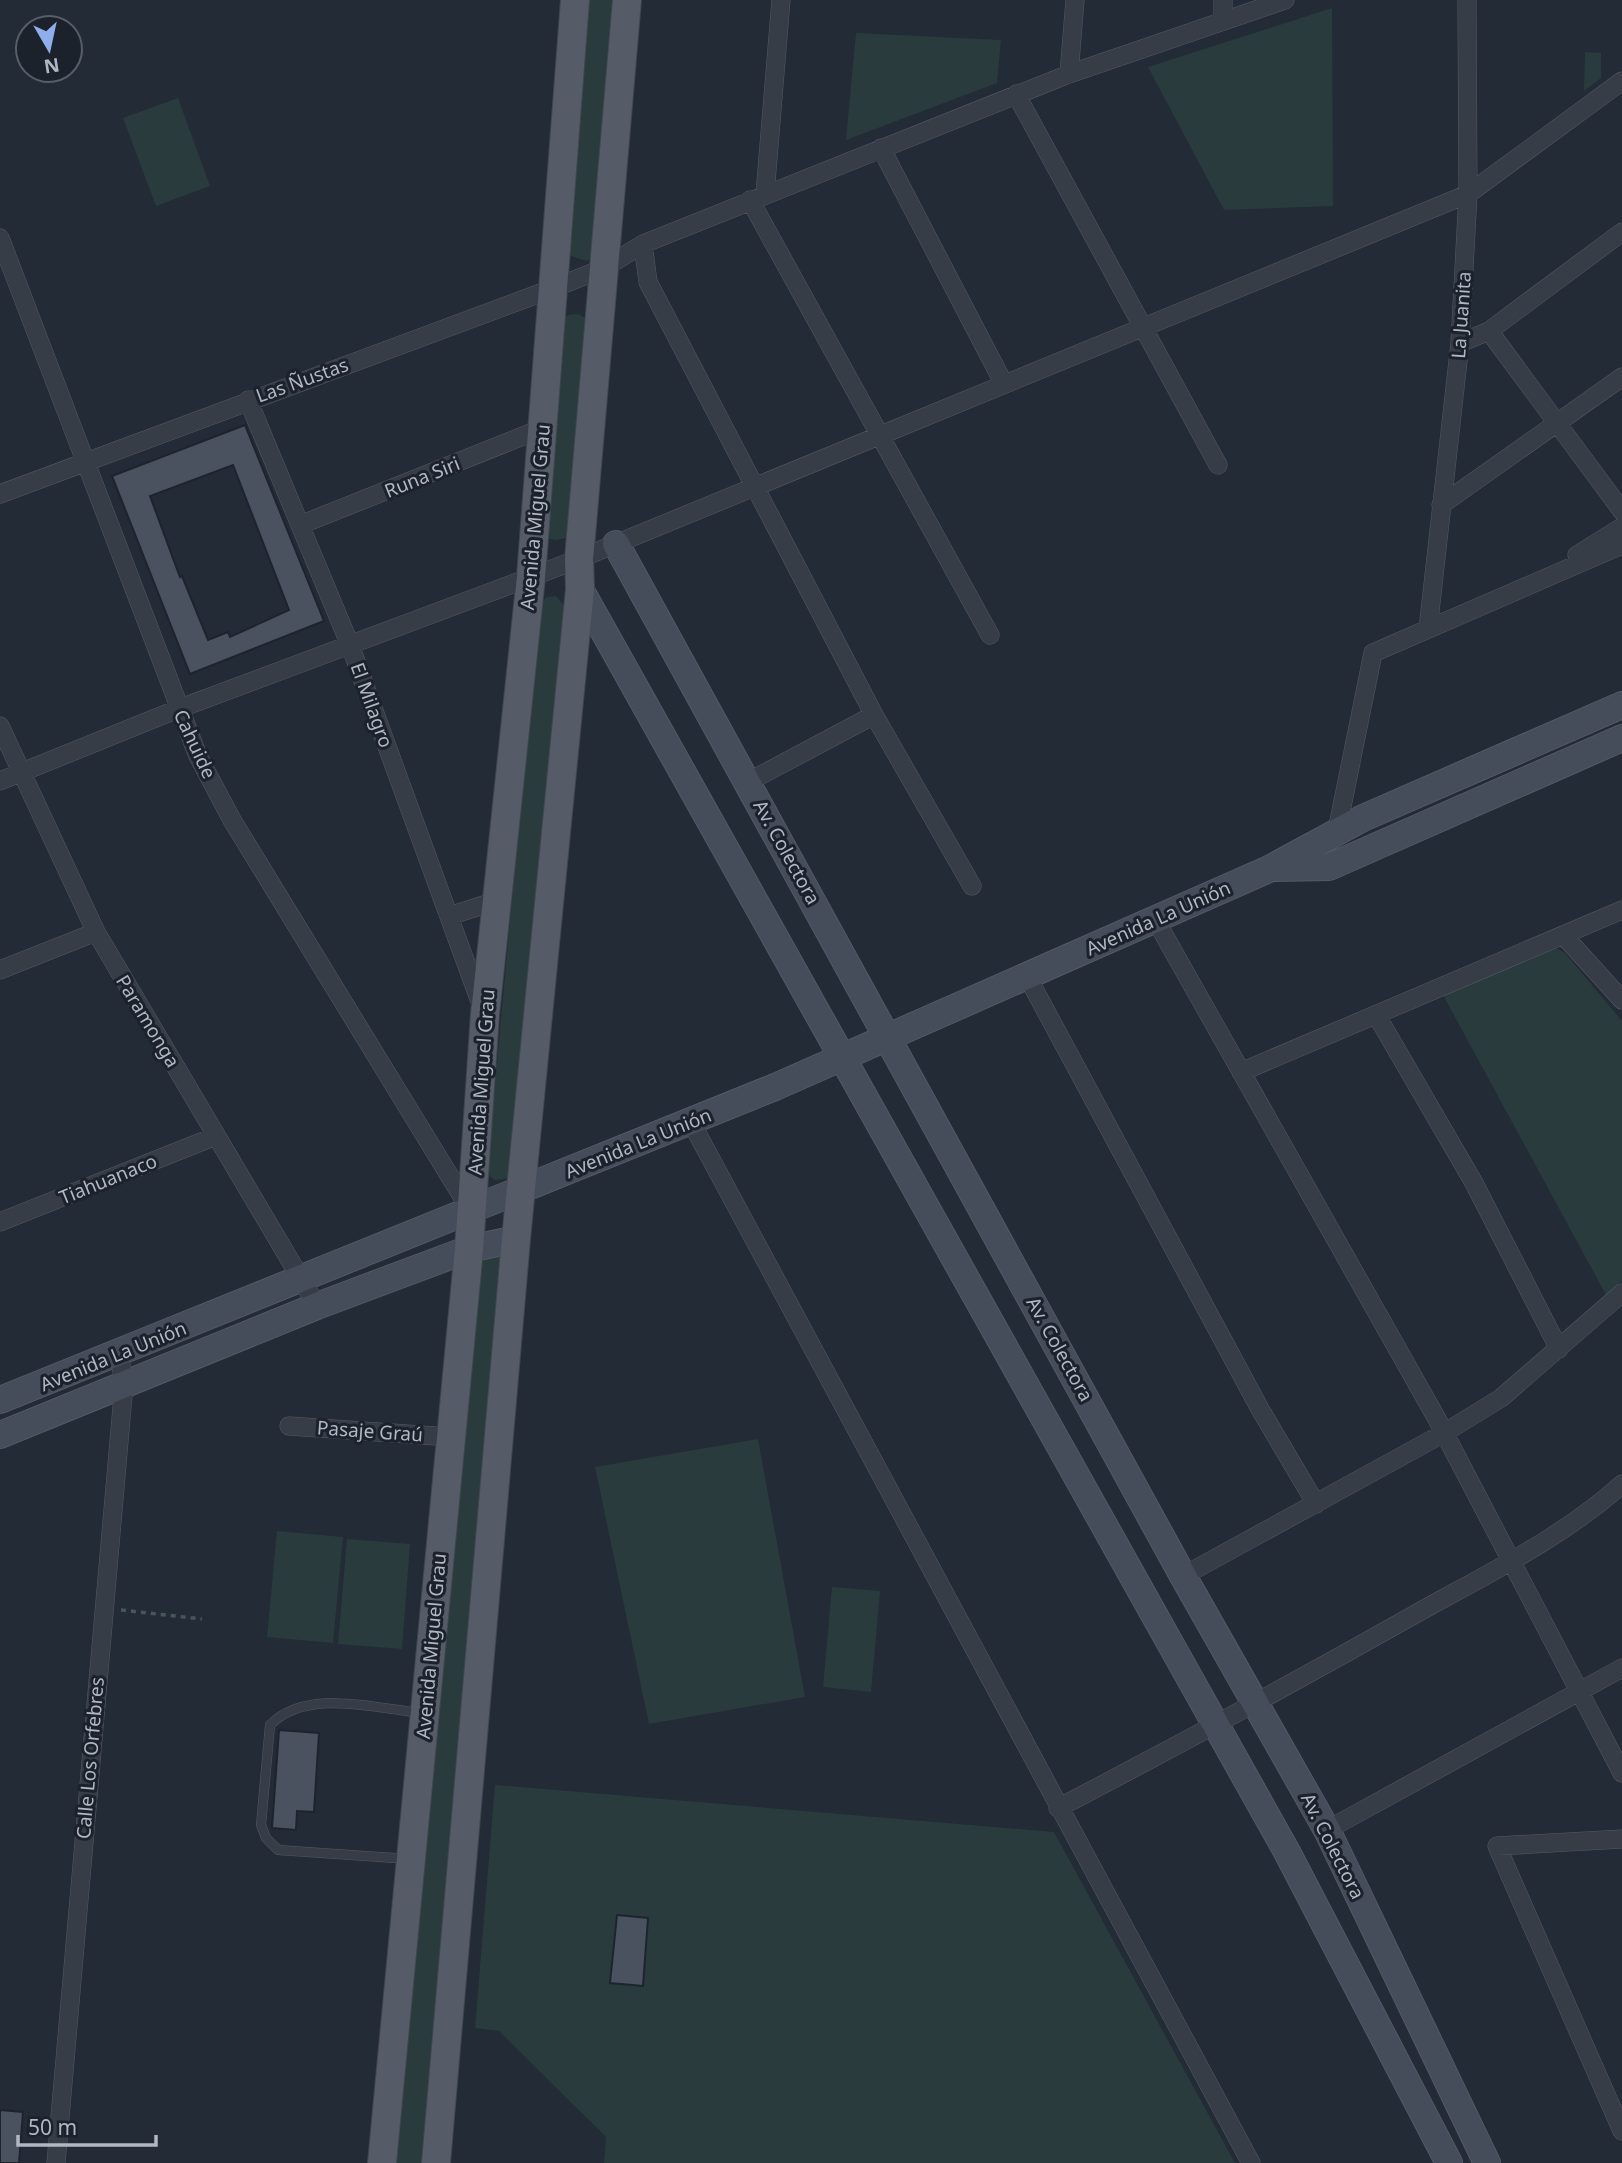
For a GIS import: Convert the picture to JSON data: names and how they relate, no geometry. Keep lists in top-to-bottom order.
{
  "streets": {
    "main road": ["Avenida Miguel Grau"],
    "street": [
      "La Juanita",
      "Las Ñustas",
      "Runa Siri",
      "El Milagro",
      "Cahuide",
      "Av. Colectora",
      "Avenida La Unión",
      "Paramonga",
      "Tiahuanaco",
      "Pasaje Graú",
      "Calle Los Orfebres"
    ]
  },
  "crossings": [
    ["Las Ñustas", "Avenida Miguel Grau"],
    ["Las Ñustas", "El Milagro"],
    ["Las Ñustas", "Cahuide"],
    ["Runa Siri", "Avenida Miguel Grau"],
    ["Runa Siri", "El Milagro"],
    ["Avenida Miguel Grau", "El Milagro"],
    ["Avenida Miguel Grau", "Cahuide"],
    ["Avenida Miguel Grau", "Avenida La Unión"],
    ["Avenida Miguel Grau", "Pasaje Graú"],
    ["Cahuide", "Avenida La Unión"],
    ["Av. Colectora", "Avenida La Unión"],
    ["Avenida La Unión", "Paramonga"],
    ["Avenida La Unión", "Calle Los Orfebres"],
    ["Paramonga", "Tiahuanaco"]
  ],
  "scale_bar": "50 m",
  "north": "bottom"
}
